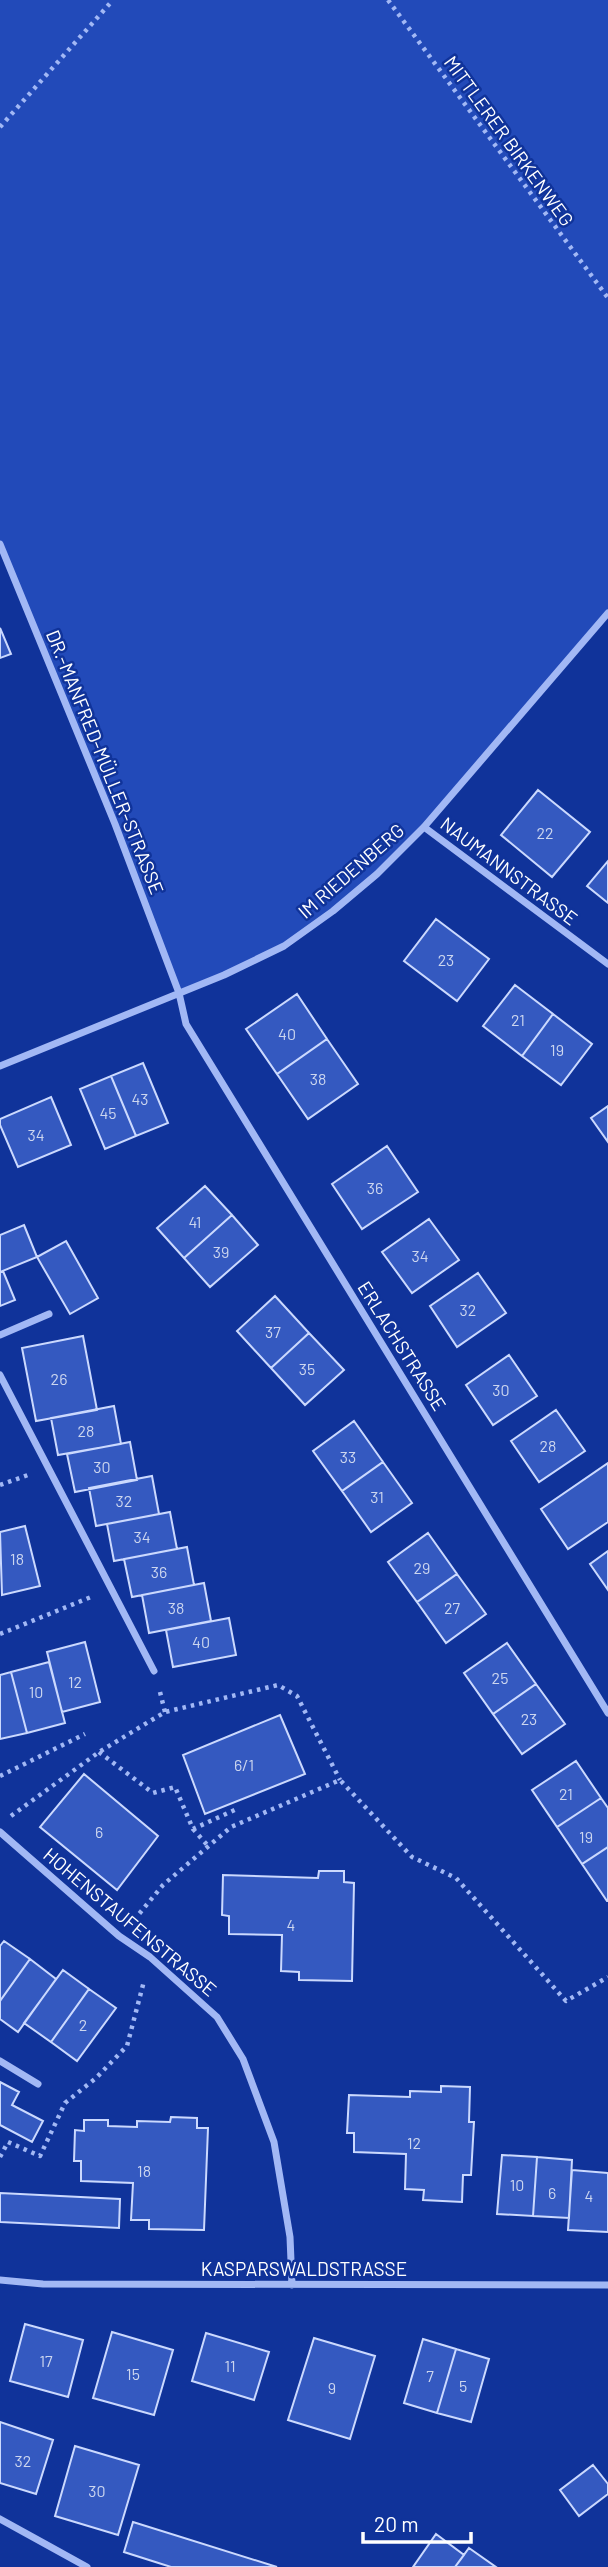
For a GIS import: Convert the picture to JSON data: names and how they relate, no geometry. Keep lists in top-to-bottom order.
{
  "streets": {
    "street": [
      "DR.-MANFRED-MÜLLER-STRASSE",
      "IM RIEDENBERG",
      "NAUMANNSTRASSE",
      "ERLACHSTRASSE",
      "HOHENSTAUFENSTRASSE",
      "KASPARSWALDSTRASSE"
    ],
    "path": ["MITTLERER BIRKENWEG"]
  },
  "crossings": [
    ["DR.-MANFRED-MÜLLER-STRASSE", "IM RIEDENBERG"],
    ["DR.-MANFRED-MÜLLER-STRASSE", "ERLACHSTRASSE"],
    ["IM RIEDENBERG", "NAUMANNSTRASSE"],
    ["IM RIEDENBERG", "ERLACHSTRASSE"],
    ["HOHENSTAUFENSTRASSE", "KASPARSWALDSTRASSE"]
  ],
  "house_numbers": [
    "22",
    "23",
    "21",
    "40",
    "19",
    "38",
    "43",
    "45",
    "34",
    "36",
    "41",
    "39",
    "34",
    "32",
    "37",
    "35",
    "26",
    "30",
    "28",
    "28",
    "33",
    "30",
    "31",
    "32",
    "34",
    "18",
    "29",
    "36",
    "38",
    "27",
    "40",
    "25",
    "12",
    "10",
    "23",
    "6/1",
    "21",
    "6",
    "19",
    "4",
    "2",
    "12",
    "18",
    "10",
    "6",
    "4",
    "17",
    "11",
    "15",
    "7",
    "5",
    "9",
    "32",
    "30"
  ],
  "scale_bar": "20 m"
}
